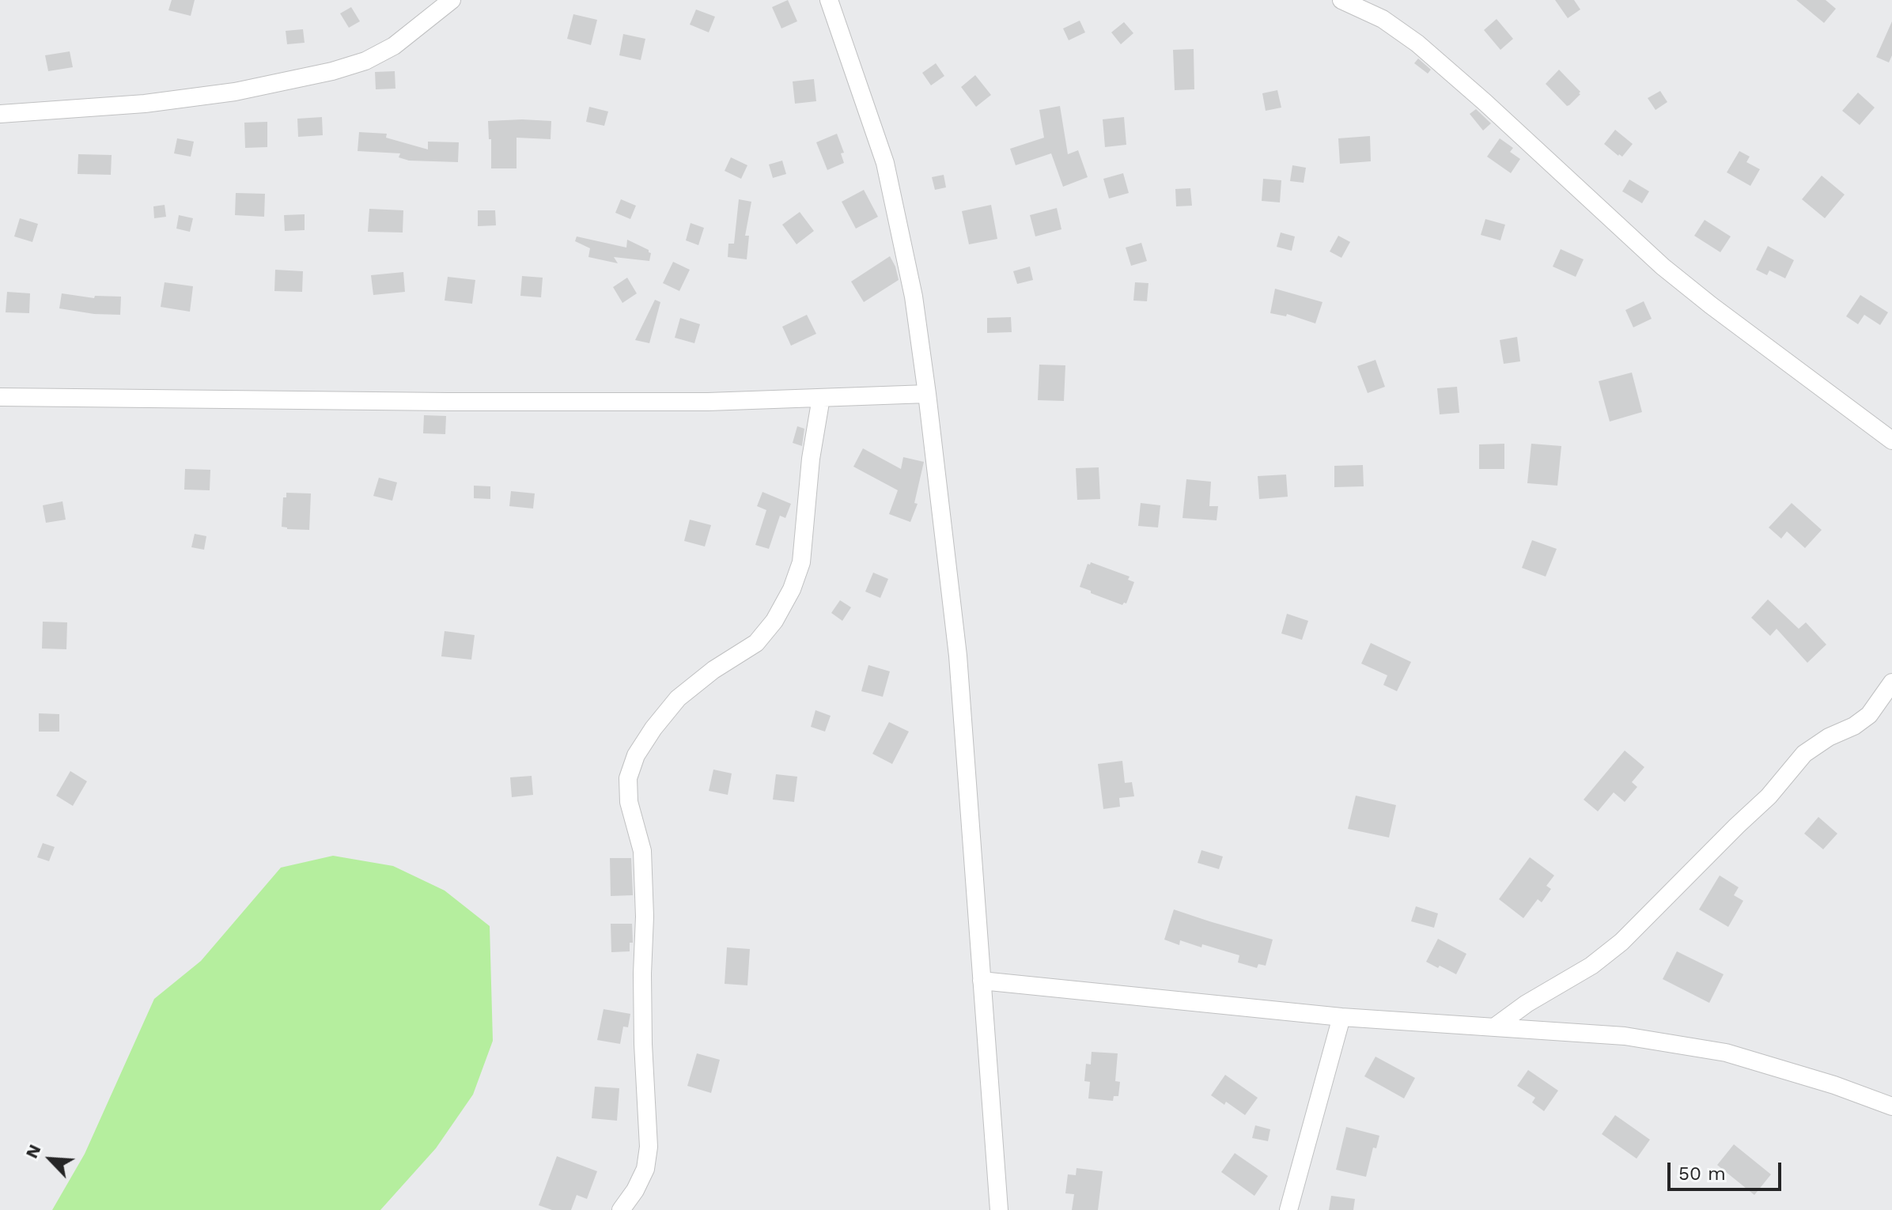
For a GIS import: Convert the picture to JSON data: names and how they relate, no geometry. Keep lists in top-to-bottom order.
{
  "scale_bar": "50 m",
  "north": "top left"
}
